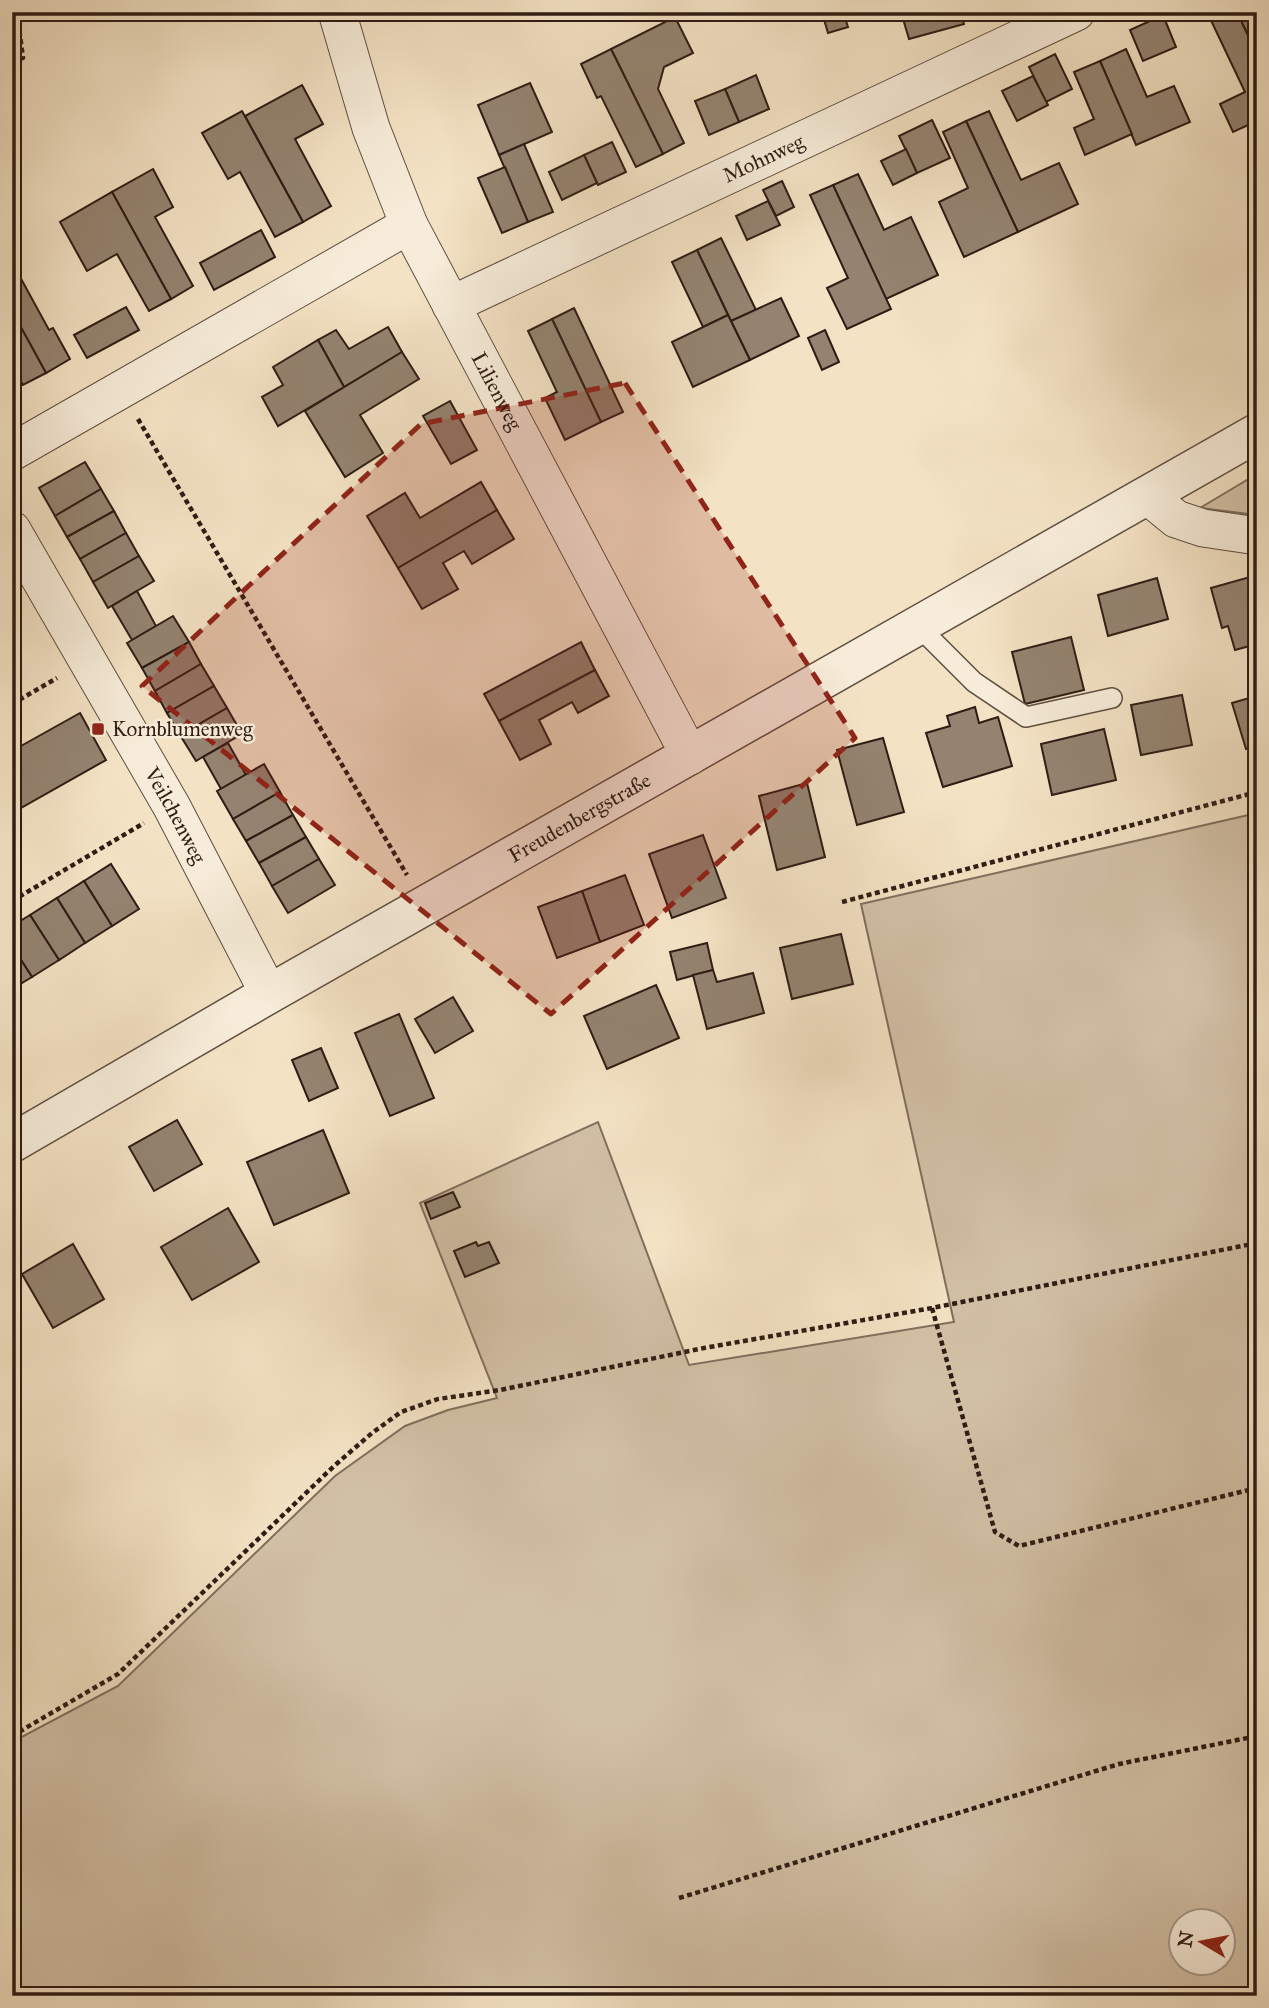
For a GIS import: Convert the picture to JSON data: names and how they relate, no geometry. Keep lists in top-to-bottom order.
{
  "streets": {
    "street": [
      "Mohnweg",
      "Lilienweg",
      "Veilchenweg",
      "Freudenbergstraße"
    ]
  },
  "crossings": [
    ["Mohnweg", "Lilienweg"],
    ["Lilienweg", "Freudenbergstraße"],
    ["Veilchenweg", "Freudenbergstraße"]
  ],
  "places": {
    "transit": ["Kornblumenweg"]
  },
  "north": "left"
}
